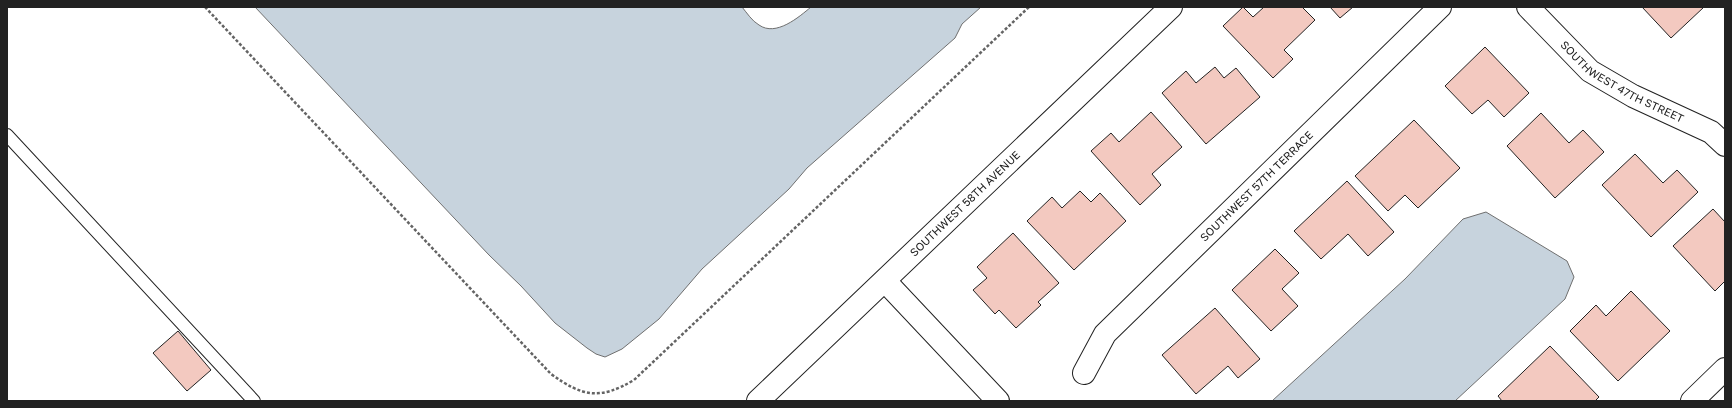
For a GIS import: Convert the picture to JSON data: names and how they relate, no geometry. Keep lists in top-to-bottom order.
{
  "streets": {
    "street": ["SOUTHWEST 47TH STREET", "SOUTHWEST 57TH TERRACE", "SOUTHWEST 58TH AVENUE"]
  }
}
